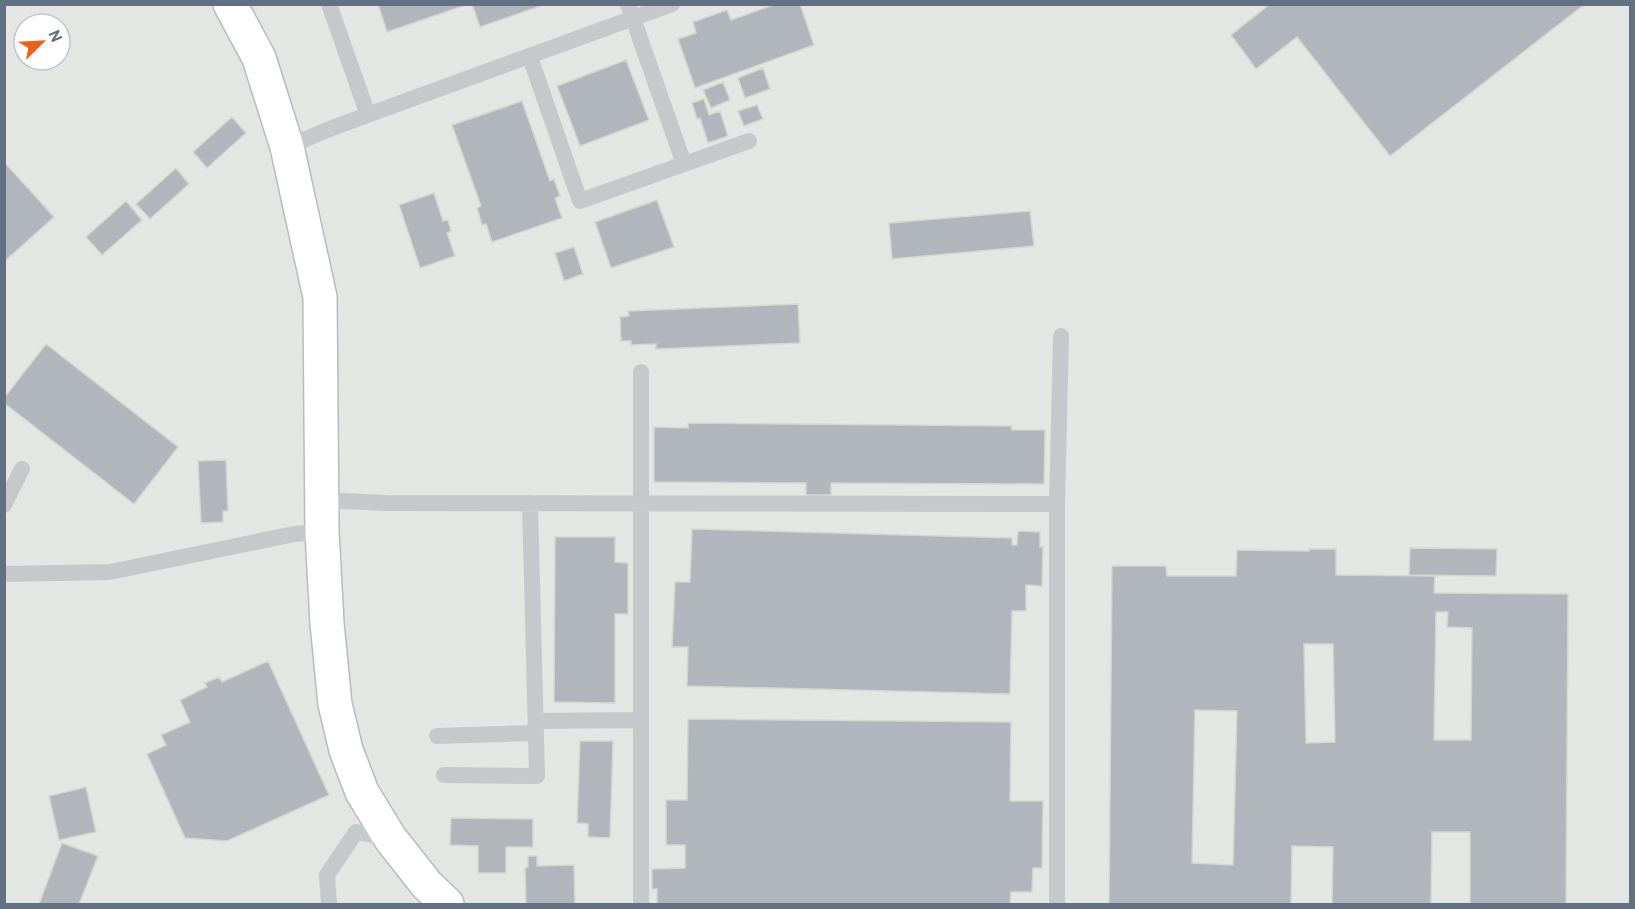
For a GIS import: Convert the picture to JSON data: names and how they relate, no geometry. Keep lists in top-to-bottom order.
{
  "north": "top right"
}
